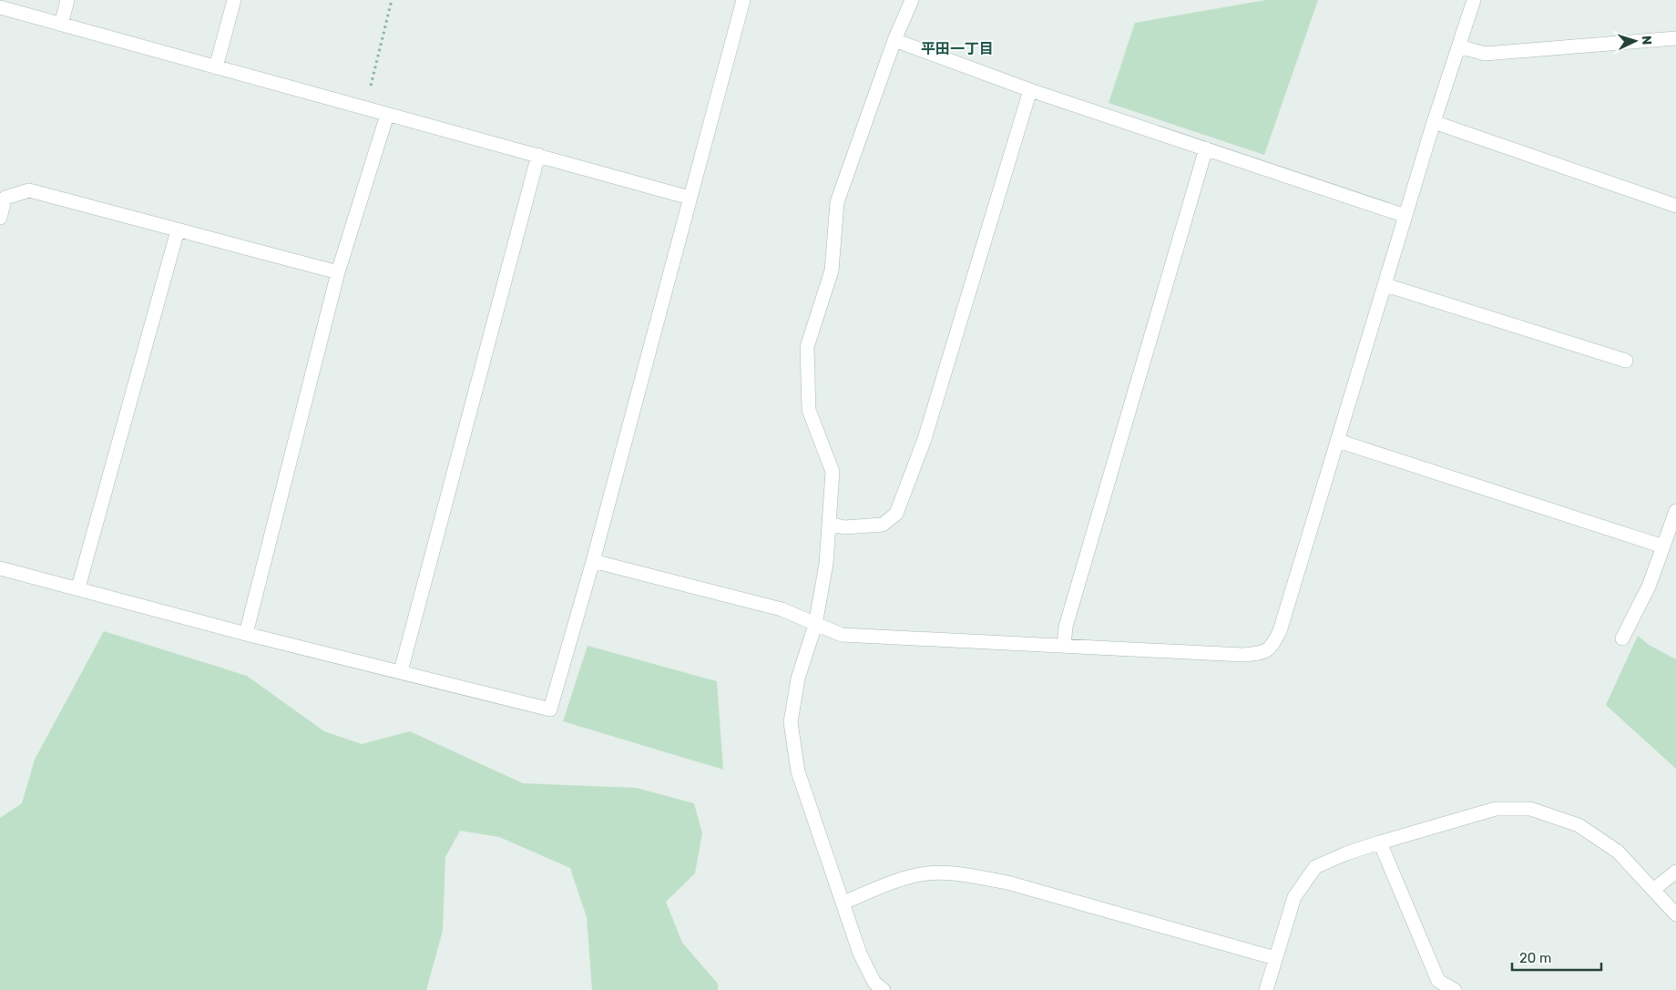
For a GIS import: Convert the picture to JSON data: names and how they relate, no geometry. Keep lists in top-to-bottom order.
{
  "districts": ["平田一丁目"],
  "scale_bar": "20 m",
  "north": "right"
}
